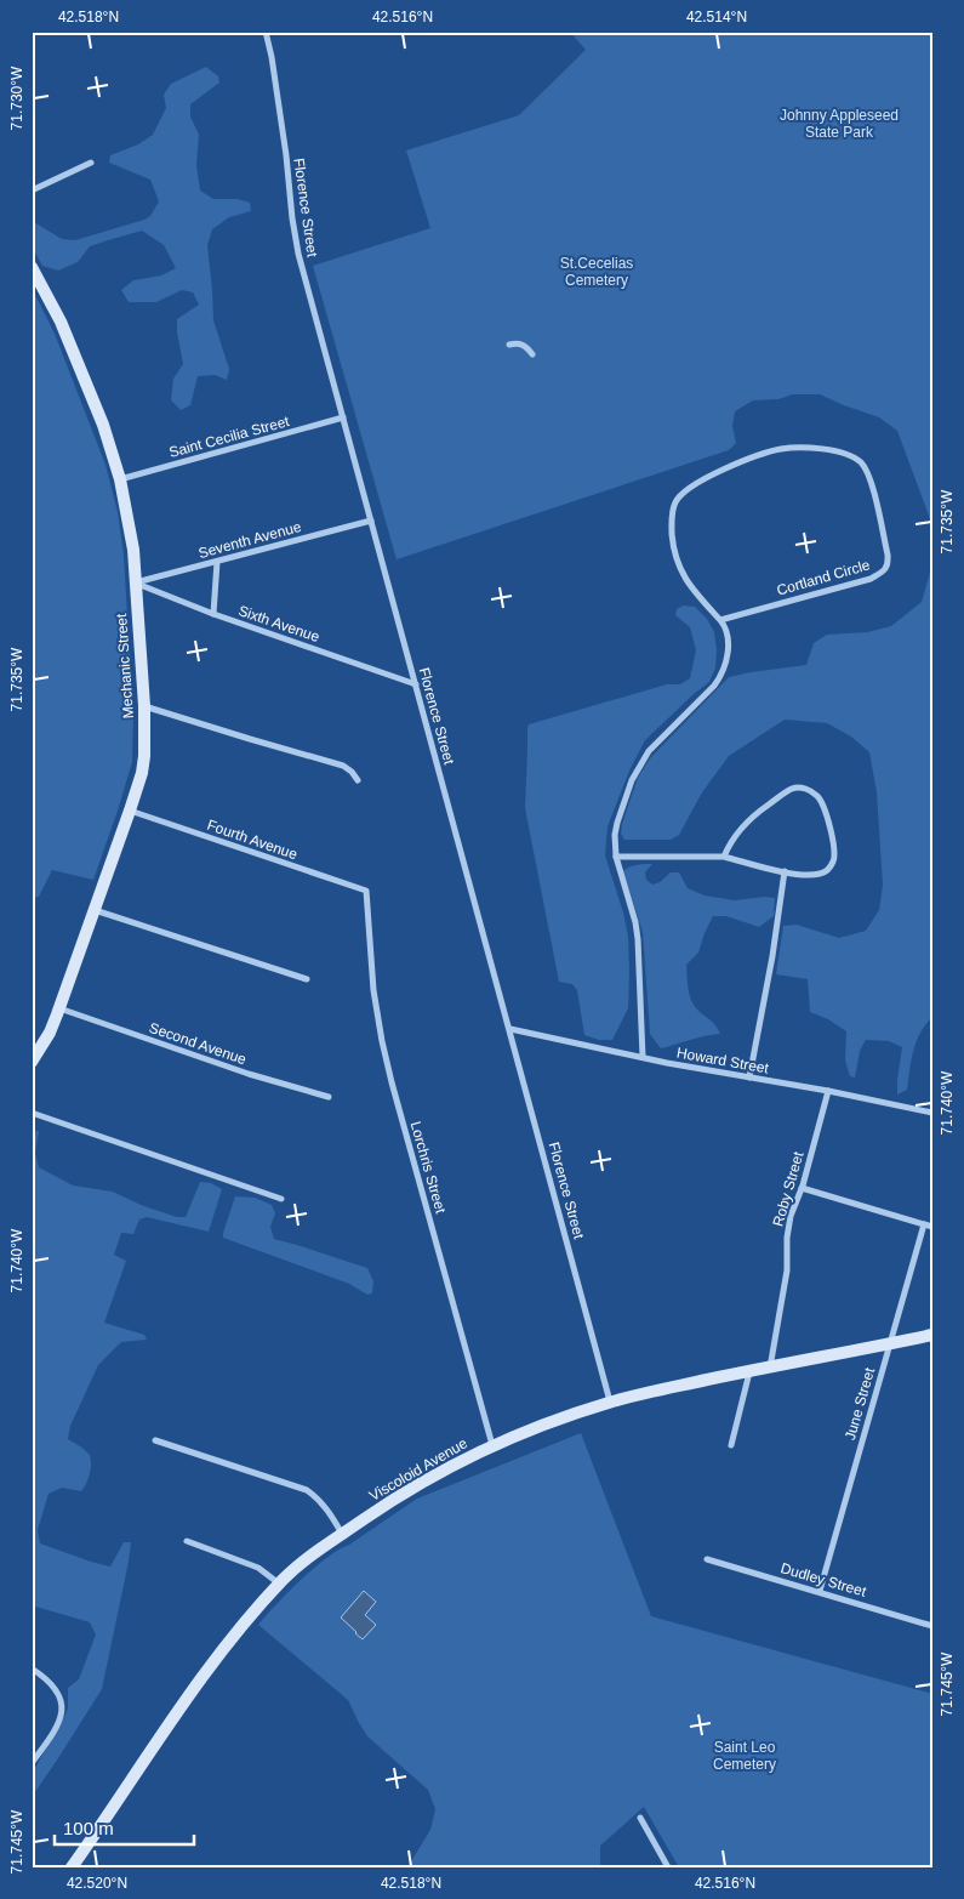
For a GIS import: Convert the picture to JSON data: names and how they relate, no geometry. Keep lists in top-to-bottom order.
{
  "streets": {
    "main road": ["Mechanic Street", "Viscoloid Avenue"],
    "street": [
      "Florence Street",
      "Saint Cecilia Street",
      "Seventh Avenue",
      "Cortland Circle",
      "Sixth Avenue",
      "Fourth Avenue",
      "Second Avenue",
      "Howard Street",
      "Lorchris Street",
      "Roby Street",
      "June Street",
      "Dudley Street"
    ]
  },
  "crossings": [
    ["Florence Street", "Saint Cecilia Street"],
    ["Florence Street", "Seventh Avenue"],
    ["Florence Street", "Sixth Avenue"],
    ["Florence Street", "Howard Street"],
    ["Florence Street", "Viscoloid Avenue"],
    ["Saint Cecilia Street", "Mechanic Street"],
    ["Seventh Avenue", "Sixth Avenue"],
    ["Seventh Avenue", "Mechanic Street"],
    ["Cortland Circle", "Howard Street"],
    ["Sixth Avenue", "Mechanic Street"],
    ["Mechanic Street", "Fourth Avenue"],
    ["Mechanic Street", "Second Avenue"],
    ["Fourth Avenue", "Lorchris Street"],
    ["Howard Street", "Roby Street"],
    ["Lorchris Street", "Viscoloid Avenue"],
    ["Roby Street", "Viscoloid Avenue"],
    ["June Street", "Viscoloid Avenue"],
    ["June Street", "Dudley Street"]
  ],
  "parks": ["Johnny Appleseed State Park", "St.Cecelias Cemetery", "Saint Leo Cemetery"],
  "scale_bar": "100 m",
  "coordinates": [
    "42.518°N",
    "42.516°N",
    "42.514°N",
    "71.730°W",
    "71.735°W",
    "71.740°W",
    "71.745°W",
    "42.520°N"
  ]
}
